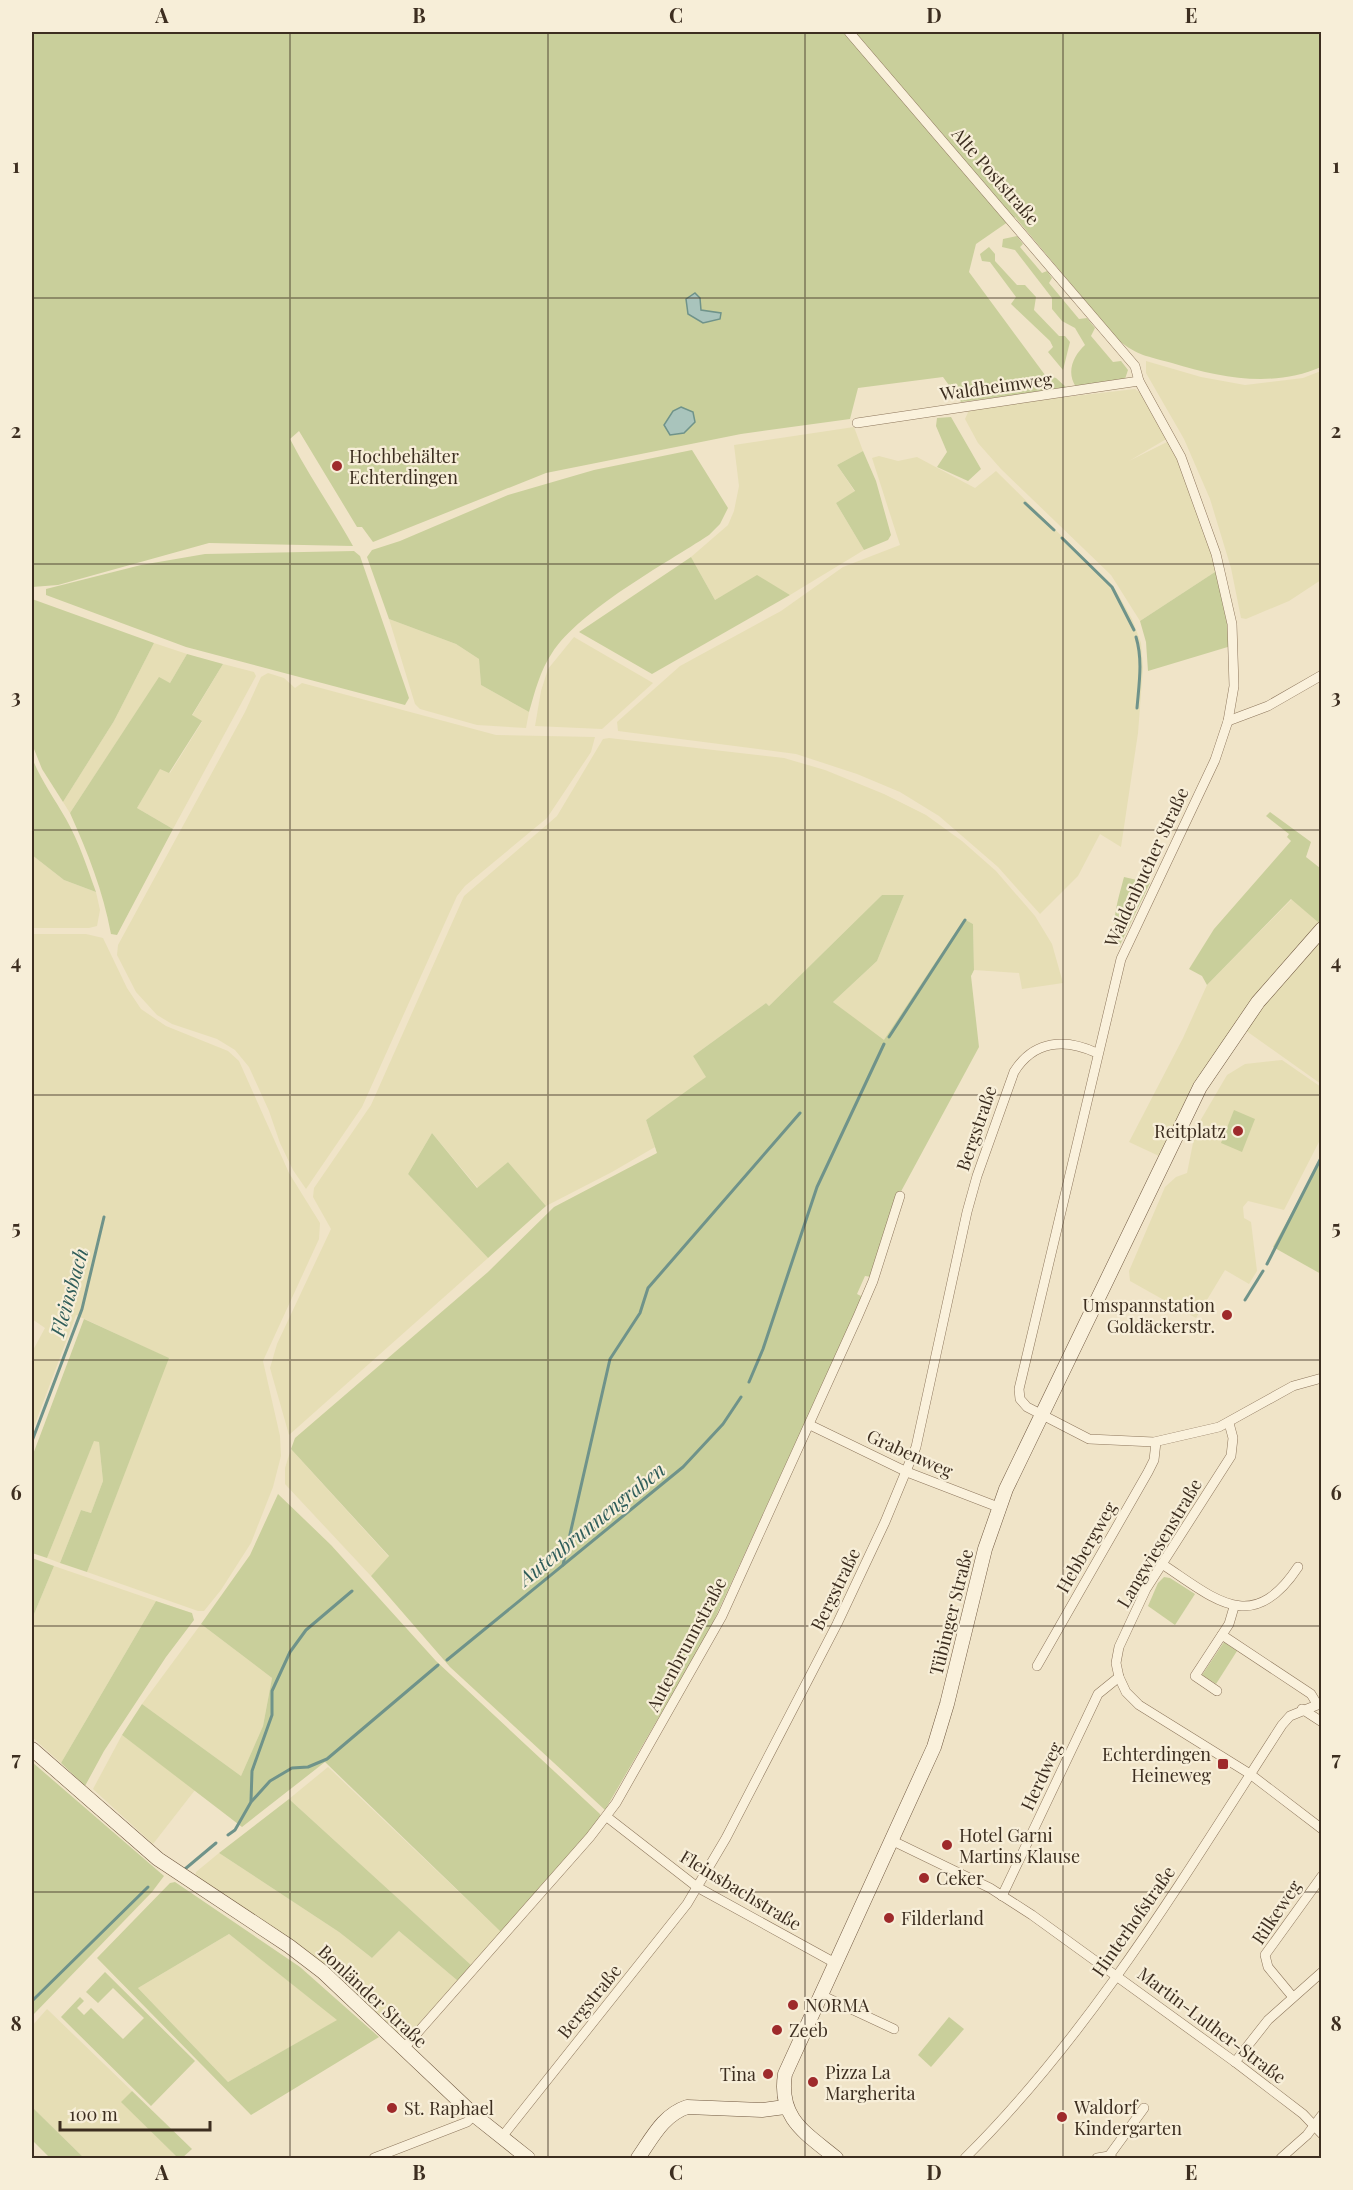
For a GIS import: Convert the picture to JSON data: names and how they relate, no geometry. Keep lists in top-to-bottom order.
{
  "streets": {
    "main road": ["Tübinger Straße", "Bonländer Straße"],
    "street": [
      "Alte Poststraße",
      "Waldheimweg",
      "Waldenbucher Straße",
      "Bergstraße",
      "Grabenweg",
      "Langwiesenstraße",
      "Hebbergweg",
      "Autenbrunnstraße",
      "Herdweg",
      "Fleinsbachstraße",
      "Rilkeweg",
      "Hinterhofstraße",
      "Martin-Luther-Straße"
    ]
  },
  "crossings": [
    ["Alte Poststraße", "Waldenbucher Straße"],
    ["Waldheimweg", "Waldenbucher Straße"],
    ["Waldenbucher Straße", "Bergstraße"],
    ["Waldenbucher Straße", "Langwiesenstraße"],
    ["Waldenbucher Straße", "Hebbergweg"],
    ["Waldenbucher Straße", "Tübinger Straße"],
    ["Bergstraße", "Grabenweg"],
    ["Bergstraße", "Fleinsbachstraße"],
    ["Bergstraße", "Bonländer Straße"],
    ["Grabenweg", "Tübinger Straße"],
    ["Grabenweg", "Autenbrunnstraße"],
    ["Langwiesenstraße", "Herdweg"],
    ["Tübinger Straße", "Fleinsbachstraße"],
    ["Tübinger Straße", "Martin-Luther-Straße"],
    ["Autenbrunnstraße", "Fleinsbachstraße"],
    ["Autenbrunnstraße", "Bonländer Straße"],
    ["Herdweg", "Martin-Luther-Straße"],
    ["Hinterhofstraße", "Martin-Luther-Straße"]
  ],
  "water": ["Fleinsbach", "Autenbrunnengraben"],
  "places": {
    "other": [
      "Hochbehälter Echterdingen",
      "Reitplatz",
      "Umspannstation Goldäckerstr.",
      "Hotel Garni Martins Klause",
      "Ceker",
      "Filderland",
      "NORMA",
      "Zeeb",
      "Tina",
      "Pizza La Margherita",
      "St. Raphael",
      "Waldorf Kindergarten"
    ],
    "transit": ["Echterdingen Heineweg"]
  },
  "scale_bar": "100 m",
  "grid": {
    "columns": [
      "A",
      "B",
      "C",
      "D",
      "E"
    ],
    "rows": [
      "1",
      "2",
      "3",
      "4",
      "5",
      "6",
      "7",
      "8"
    ]
  }
}
